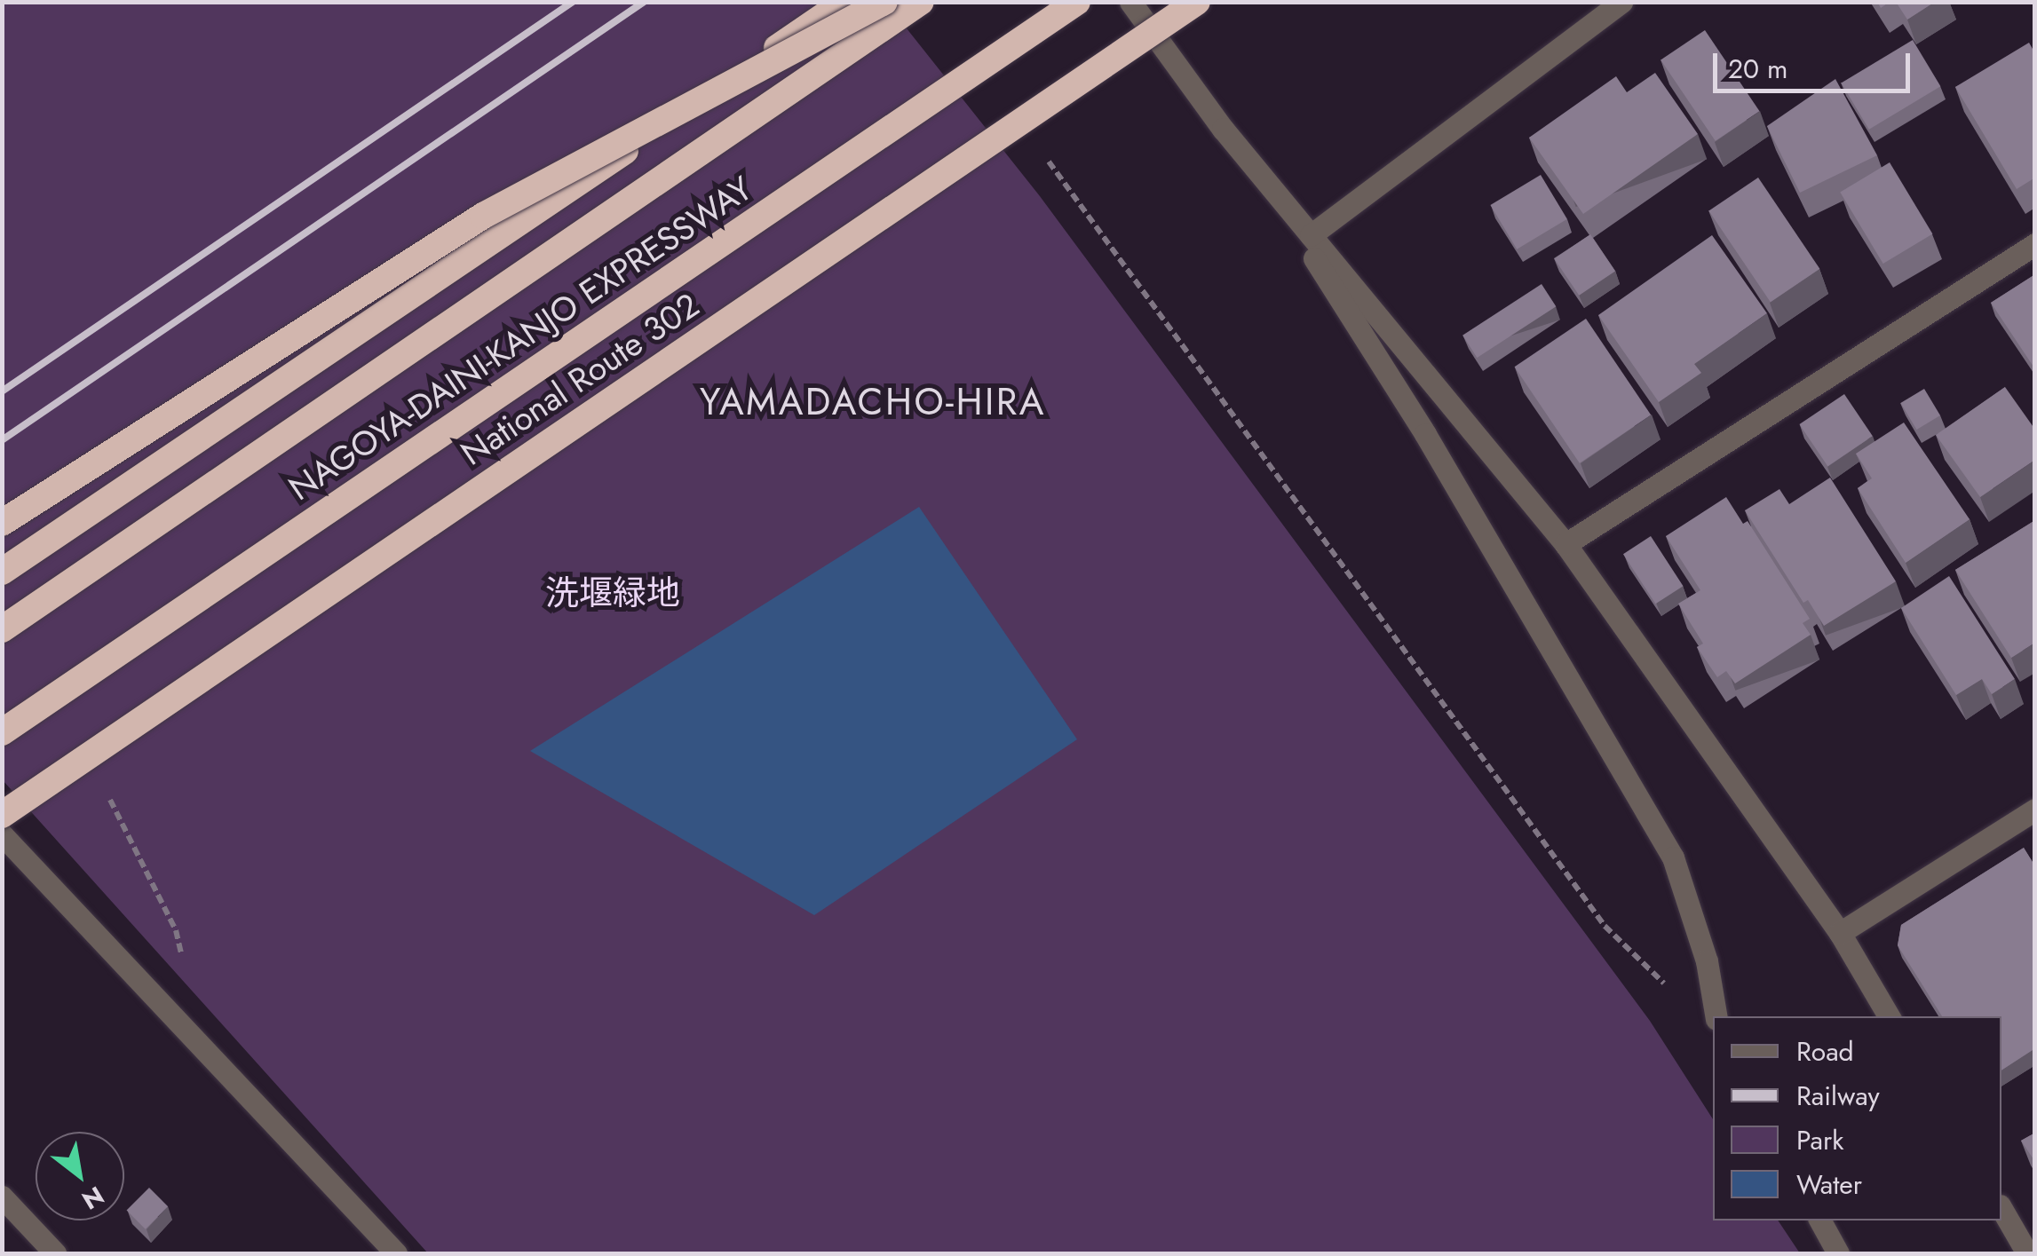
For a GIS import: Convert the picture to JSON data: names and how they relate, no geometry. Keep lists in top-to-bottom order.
{
  "streets": {
    "highway": ["NAGOYA-DAINI-KANJO EXPRESSWAY", "National Route 302"]
  },
  "districts": ["YAMADACHO-HIRA"],
  "parks": ["洗堰緑地"],
  "legend": [
    "Road",
    "Railway",
    "Park",
    "Water"
  ],
  "scale_bar": "20 m",
  "north": "bottom right"
}
